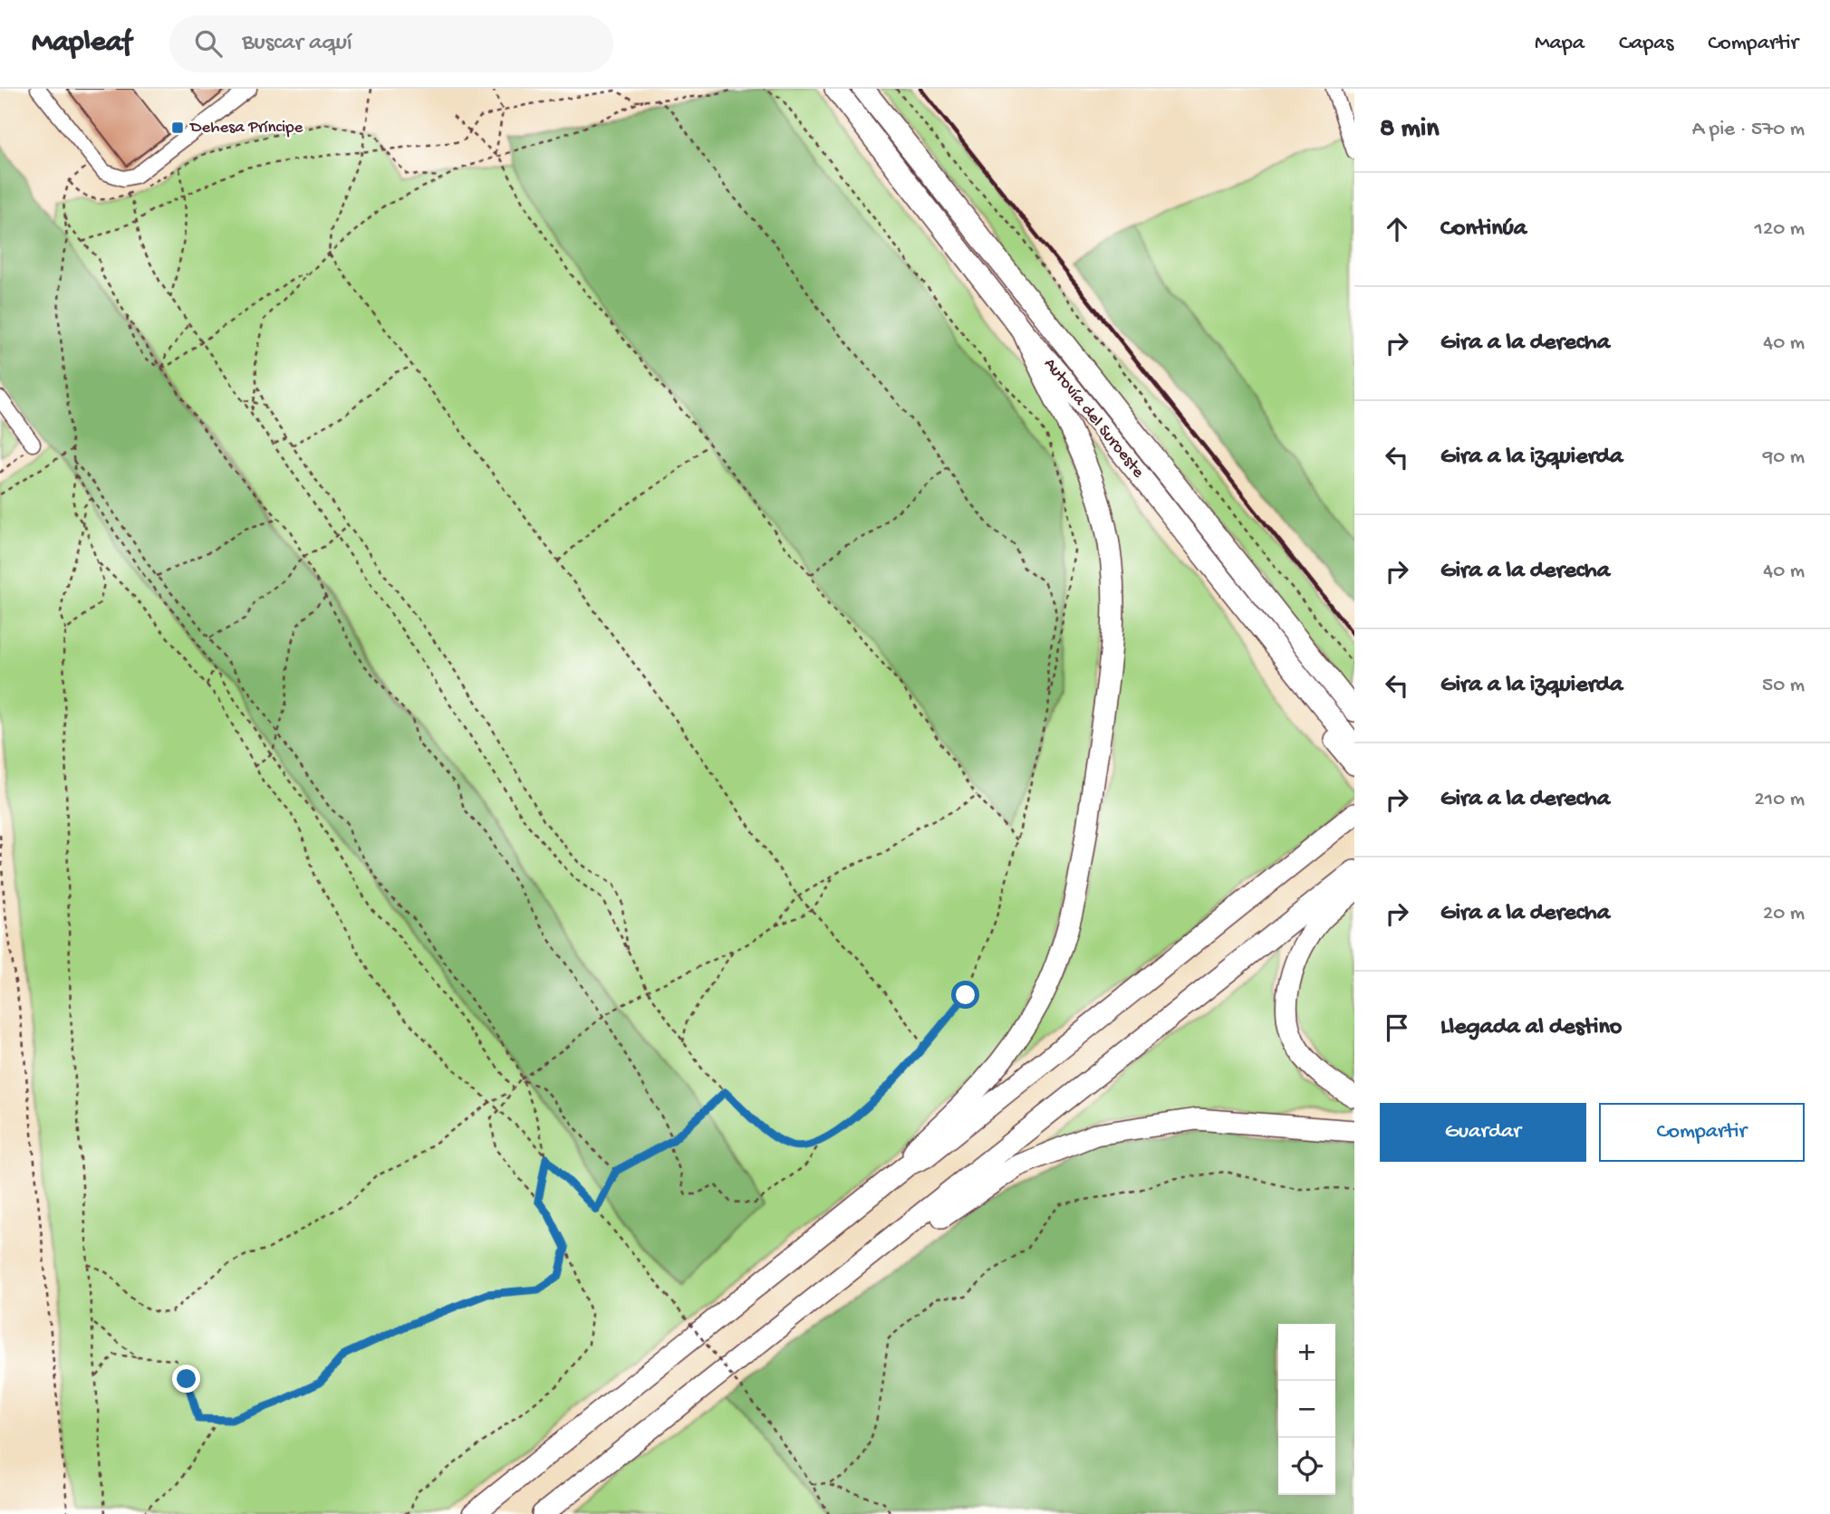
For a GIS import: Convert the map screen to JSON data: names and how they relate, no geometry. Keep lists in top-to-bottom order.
{
  "streets": {
    "highway": ["Autovía del Suroeste"]
  },
  "places": {
    "transit": ["Dehesa Príncipe"]
  },
  "page": {
    "header": "Mapleaf",
    "search": "Buscar aquí",
    "nav": ["Mapa", "Capas", "Compartir"],
    "heading": ["8 min", "A pie · 570 m"],
    "list": [
      ["Continúa", "120 m"],
      ["Gira a la derecha", "40 m"],
      ["Gira a la izquierda", "90 m"],
      ["Gira a la derecha", "40 m"],
      ["Gira a la izquierda", "50 m"],
      ["Gira a la derecha", "210 m"],
      ["Gira a la derecha", "20 m"],
      "Llegada al destino"
    ],
    "buttons": ["Guardar", "Compartir"],
    "map_buttons": ["+", "−"]
  }
}
